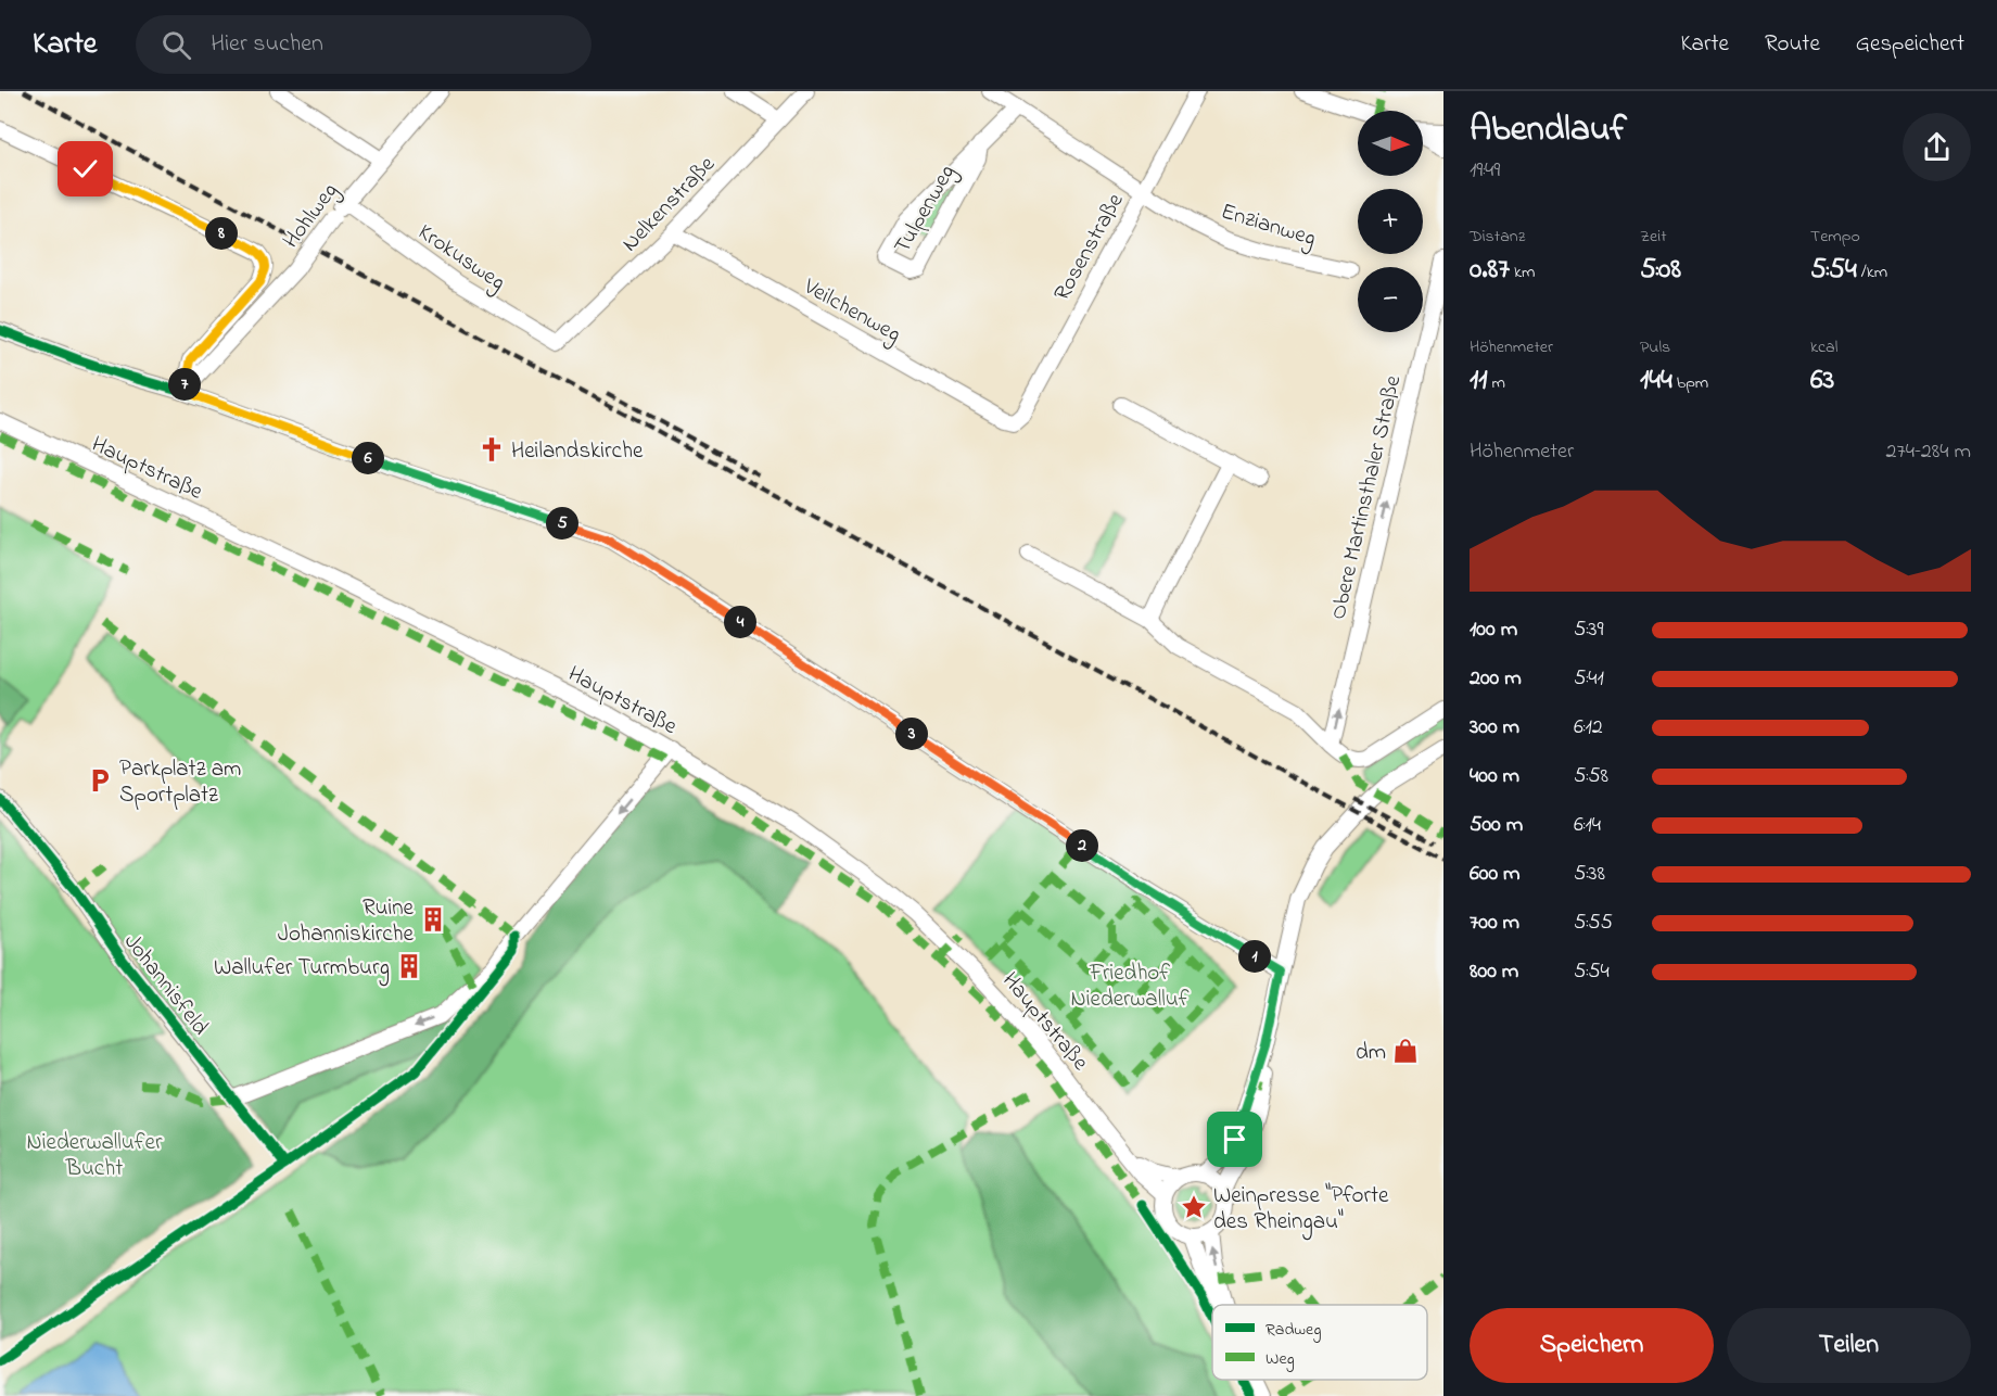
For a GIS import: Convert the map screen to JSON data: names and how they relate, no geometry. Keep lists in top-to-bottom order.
{
  "streets": {
    "street": [
      "Nelkenstraße",
      "Tulpenweg",
      "Hohlweg",
      "Enzianweg",
      "Rosenstraße",
      "Krokusweg",
      "Veilchenweg",
      "Hauptstraße",
      "Obere Martinsthaler Straße",
      "Johannisfeld"
    ]
  },
  "crossings": [
    ["Nelkenstraße", "Krokusweg"],
    ["Nelkenstraße", "Veilchenweg"],
    ["Hohlweg", "Krokusweg"],
    ["Enzianweg", "Rosenstraße"],
    ["Rosenstraße", "Veilchenweg"],
    ["Hauptstraße", "Johannisfeld"]
  ],
  "one_way": ["Obere Martinsthaler Straße"],
  "parks": ["Friedhof Niederwalluf", "Niederwallufer Bucht"],
  "places": {
    "church": ["Heilandskirche"],
    "parking": ["Parkplatz am Sportplatz"],
    "building": ["Ruine Johanniskirche", "Wallufer Turmburg"],
    "shop": ["dm"],
    "place": ["Weinpresse \"Pforte des Rheingau\""]
  },
  "legend": ["Radweg", "Weg"],
  "north": "right",
  "page": {
    "header": "Karte",
    "search": "Hier suchen",
    "nav": ["Karte", "Route", "Gespeichert"],
    "heading": ["Abendlauf", "19:49"],
    "map_buttons": ["+", "−"],
    "stats": [
      ["Distanz", "0.87 km"],
      ["Zeit", "5:08"],
      ["Tempo", "5:54 /km"],
      ["Höhenmeter", "11 m"],
      ["Puls", "144 bpm"],
      ["kcal", "63"]
    ],
    "pins": [
      "8",
      "7",
      "6",
      "5",
      "4",
      "3",
      "2",
      "1"
    ],
    "chart": ["Höhenmeter", "274–284 m"],
    "list": [
      {
        "name": "100 m",
        "note": "5:39"
      },
      {
        "name": "200 m",
        "note": "5:41"
      },
      {
        "name": "300 m",
        "note": "6:12"
      },
      {
        "name": "400 m",
        "note": "5:58"
      },
      {
        "name": "500 m",
        "note": "6:14"
      },
      {
        "name": "600 m",
        "note": "5:38"
      },
      {
        "name": "700 m",
        "note": "5:55"
      },
      {
        "name": "800 m",
        "note": "5:54"
      }
    ],
    "buttons": ["Speichern", "Teilen"]
  }
}
